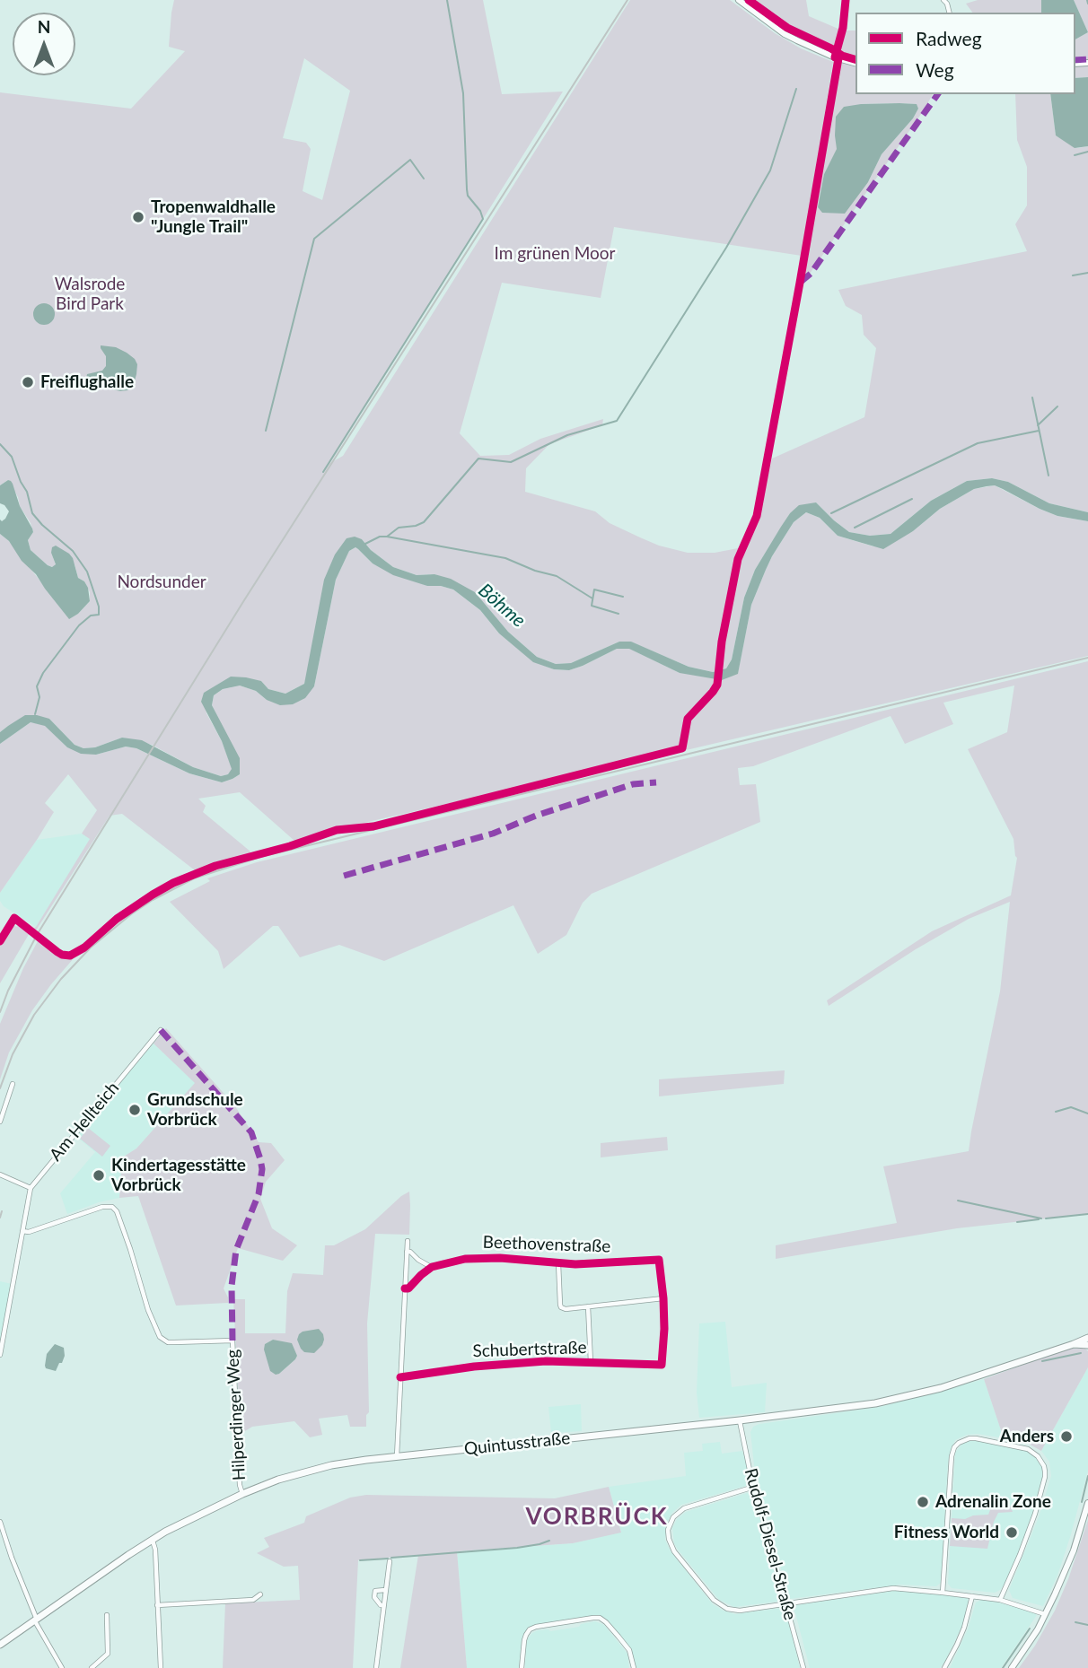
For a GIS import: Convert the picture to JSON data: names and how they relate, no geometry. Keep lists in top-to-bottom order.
{
  "streets": {
    "main road": ["Quintusstraße"],
    "street": [
      "Am Hellteich",
      "Beethovenstraße",
      "Schubertstraße",
      "Hilperdinger Weg",
      "Rudolf-Diesel-Straße"
    ]
  },
  "crossings": [
    ["Beethovenstraße", "Schubertstraße"],
    ["Hilperdinger Weg", "Quintusstraße"],
    ["Quintusstraße", "Rudolf-Diesel-Straße"]
  ],
  "districts": ["VORBRÜCK"],
  "water": ["Böhme"],
  "parks": ["Im grünen Moor", "Walsrode Bird Park", "Nordsunder"],
  "places": [
    "Tropenwaldhalle \"Jungle Trail\"",
    "Freiflughalle",
    "Grundschule Vorbrück",
    "Kindertagesstätte Vorbrück",
    "Anders",
    "Adrenalin Zone",
    "Fitness World"
  ],
  "legend": ["Radweg", "Weg"],
  "north": "top"
}
